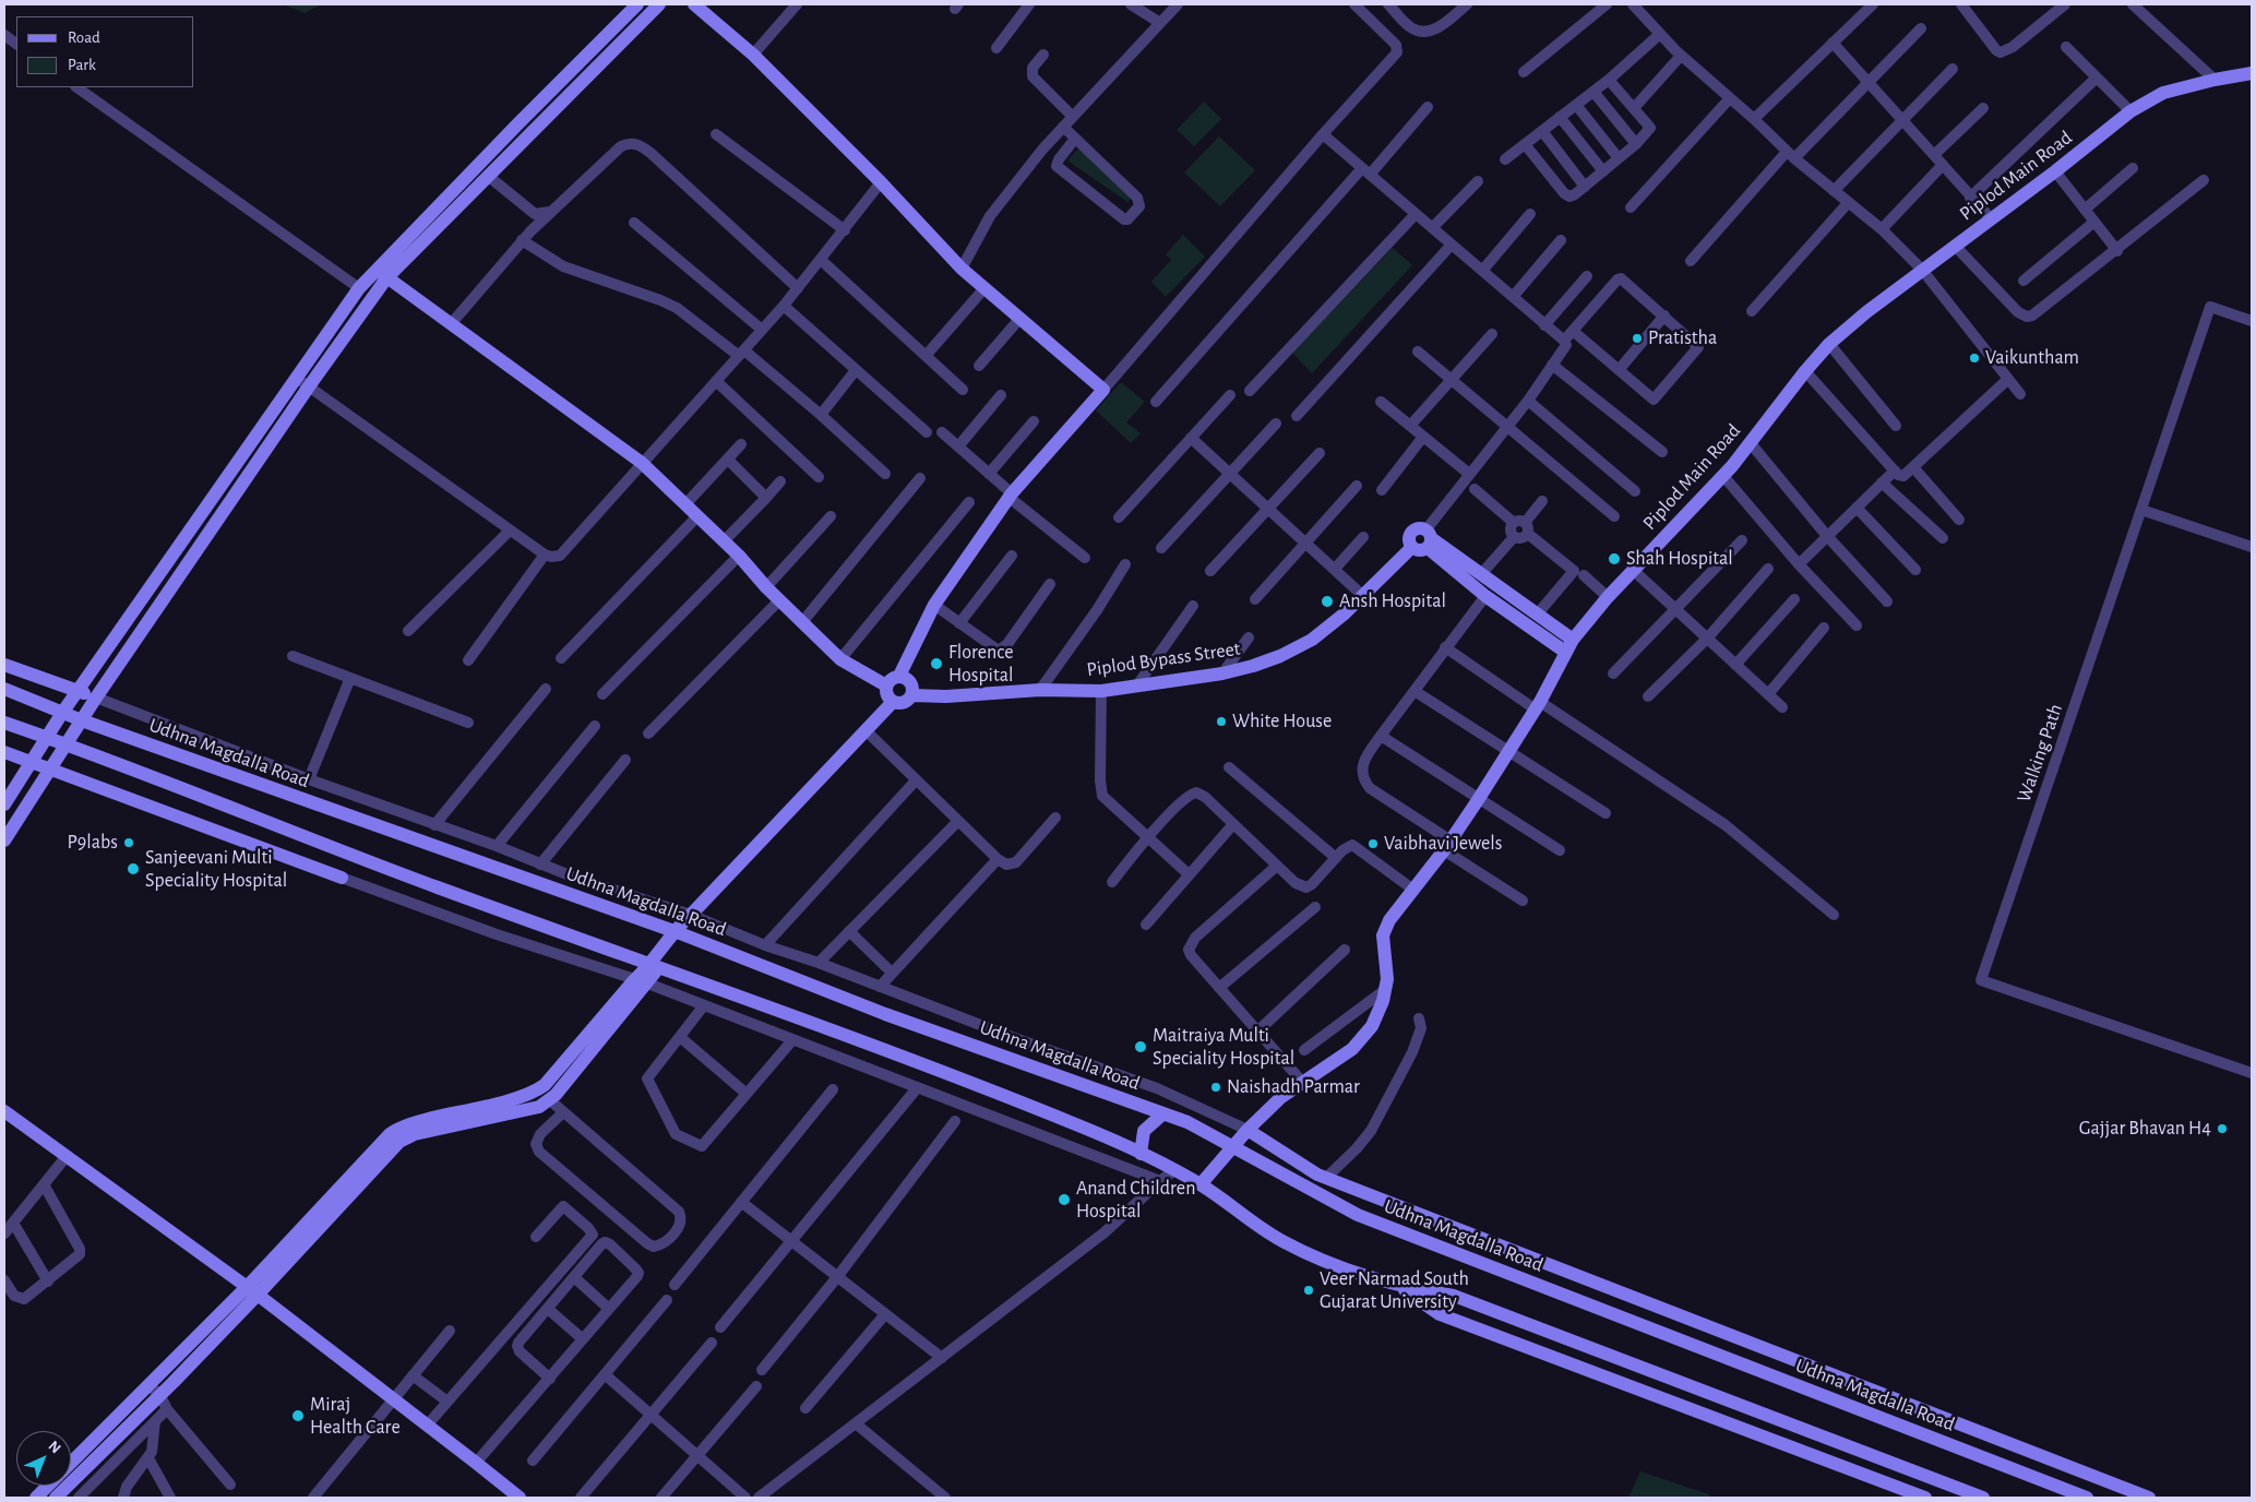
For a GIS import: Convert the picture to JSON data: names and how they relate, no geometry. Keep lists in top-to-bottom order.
{
  "streets": {
    "street": [
      "Piplod Main Road",
      "Piplod Bypass Street",
      "Udhna Magdalla Road",
      "Walking Path"
    ]
  },
  "crossings": [
    ["Piplod Main Road", "Udhna Magdalla Road"]
  ],
  "places": [
    "Pratistha",
    "Vaikuntham",
    "Shah Hospital",
    "Ansh Hospital",
    "Florence Hospital",
    "White House",
    "P9labs",
    "Vaibhavi Jewels",
    "Sanjeevani Multi Speciality Hospital",
    "Maitraiya Multi Speciality Hospital",
    "Naishadh Parmar",
    "Gajjar Bhavan H4",
    "Anand Children Hospital",
    "Veer Narmad South Gujarat University",
    "Miraj Health Care"
  ],
  "legend": ["Road", "Park"],
  "north": "top right"
}
